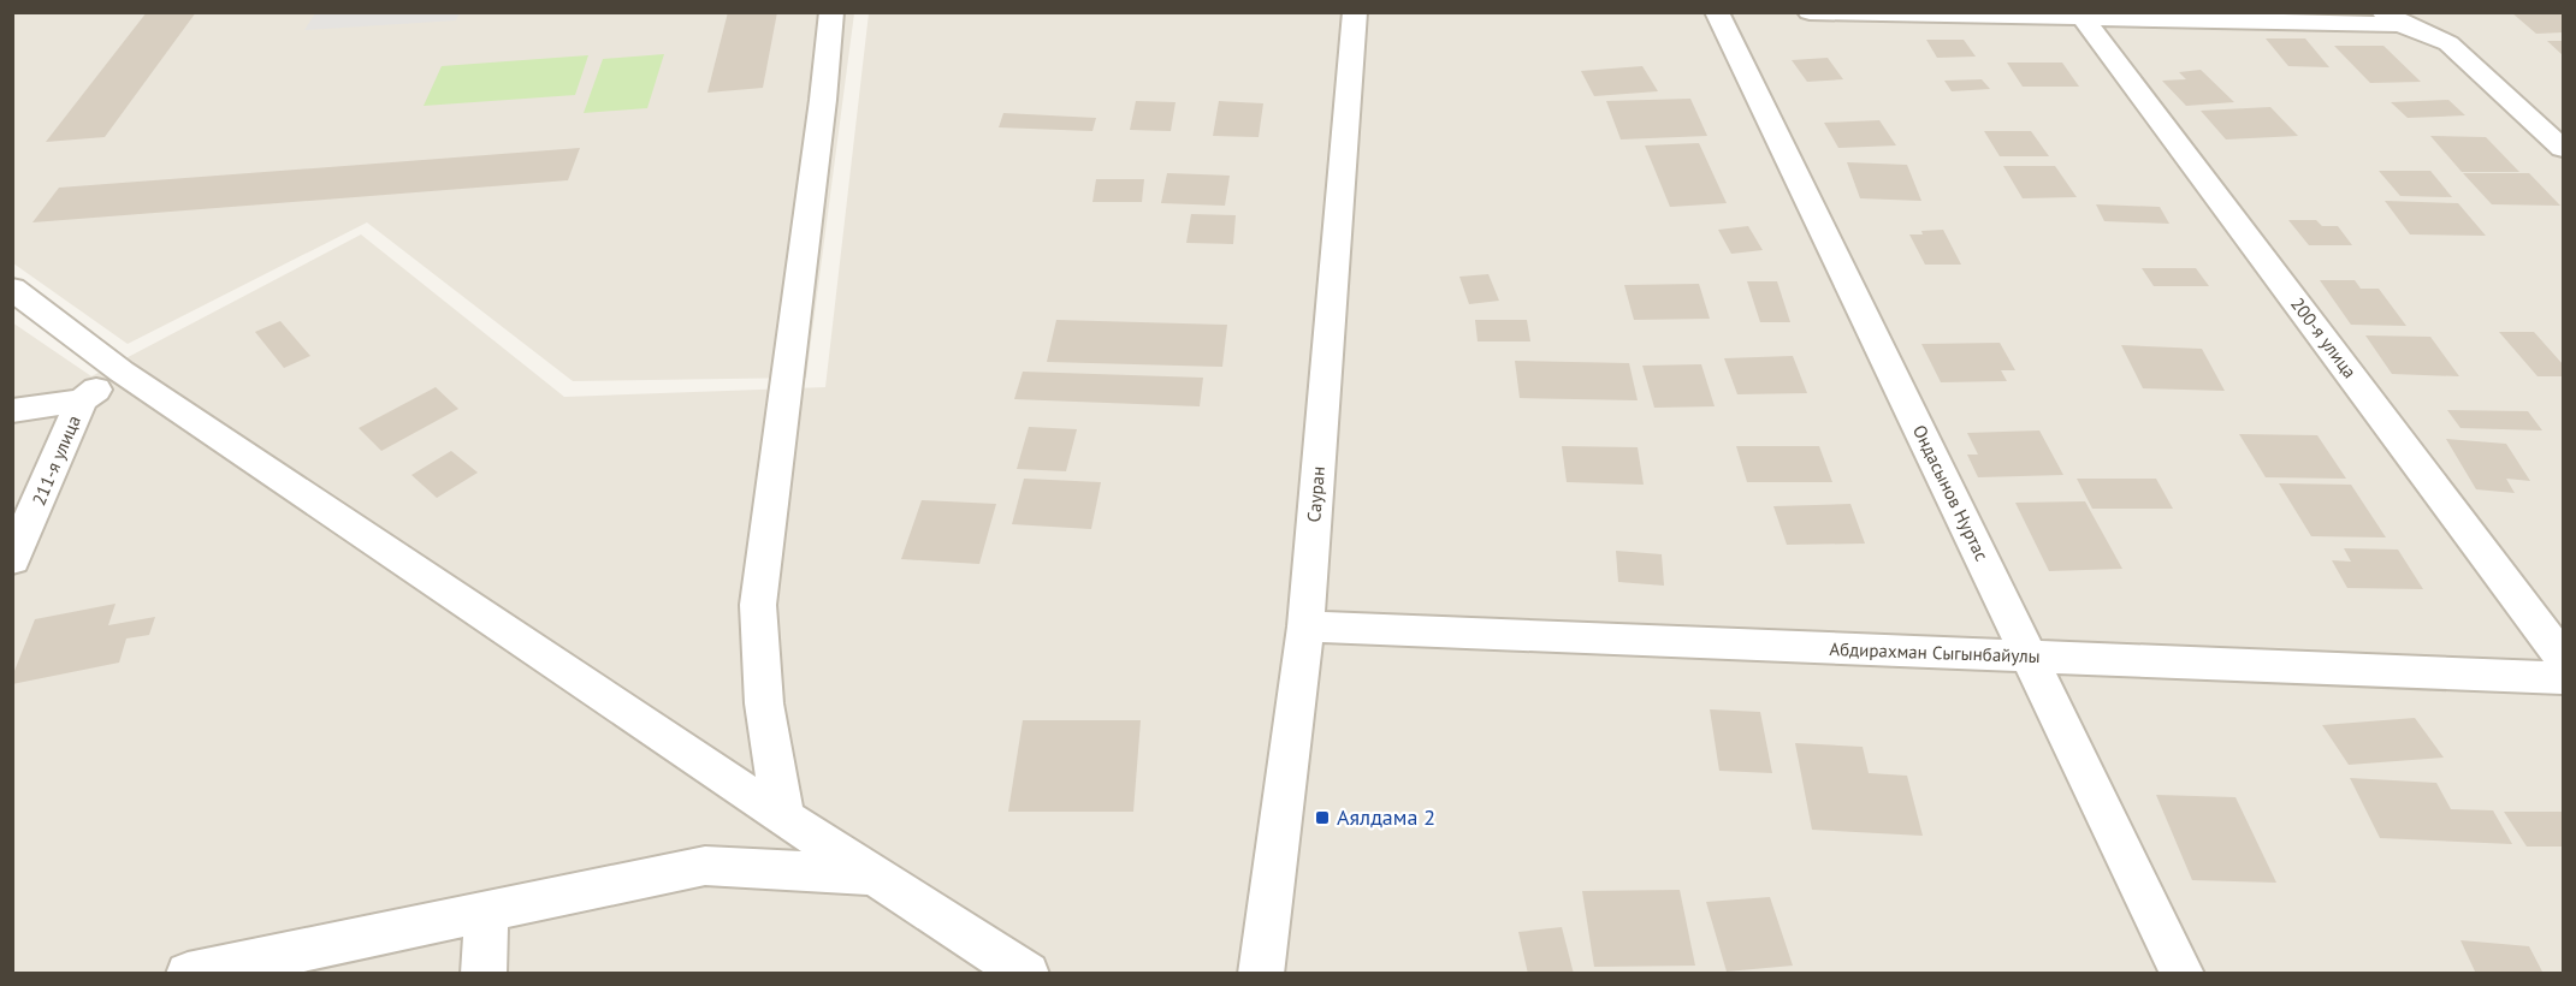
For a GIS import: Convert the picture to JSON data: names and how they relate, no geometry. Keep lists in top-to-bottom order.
{
  "streets": {
    "street": [
      "200-я улица",
      "211-я улица",
      "Ондасынов Нуртас",
      "Сауран",
      "Абдирахман Сыгынбайулы"
    ]
  },
  "crossings": [
    ["Ондасынов Нуртас", "Абдирахман Сыгынбайулы"],
    ["Сауран", "Абдирахман Сыгынбайулы"]
  ],
  "places": {
    "transit": ["Аялдама 2"]
  }
}
